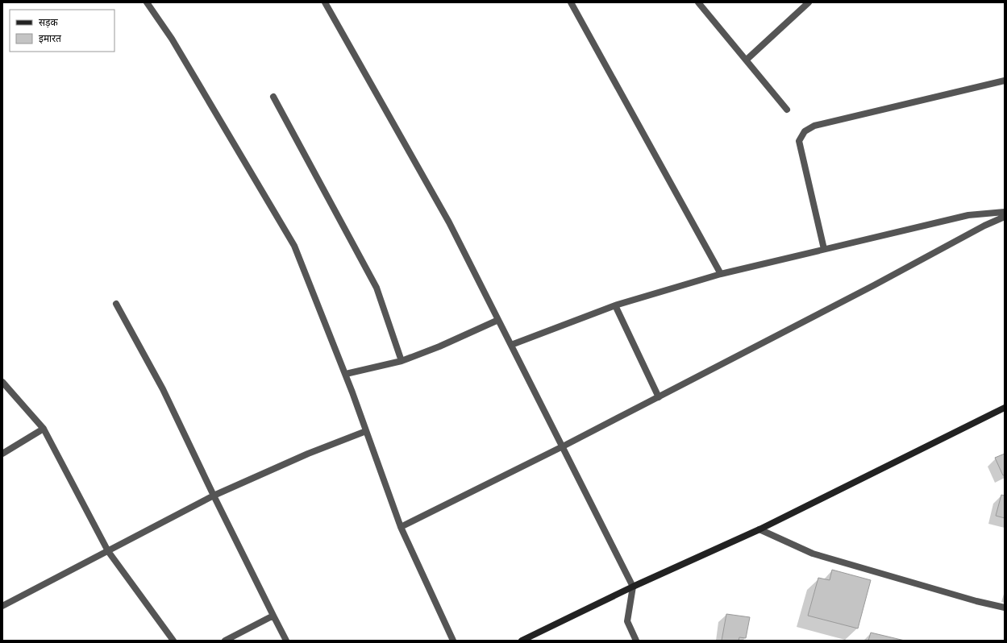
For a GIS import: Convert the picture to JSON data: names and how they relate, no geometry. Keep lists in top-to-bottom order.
{
  "legend": ["सड़क", "इमारत"]
}
